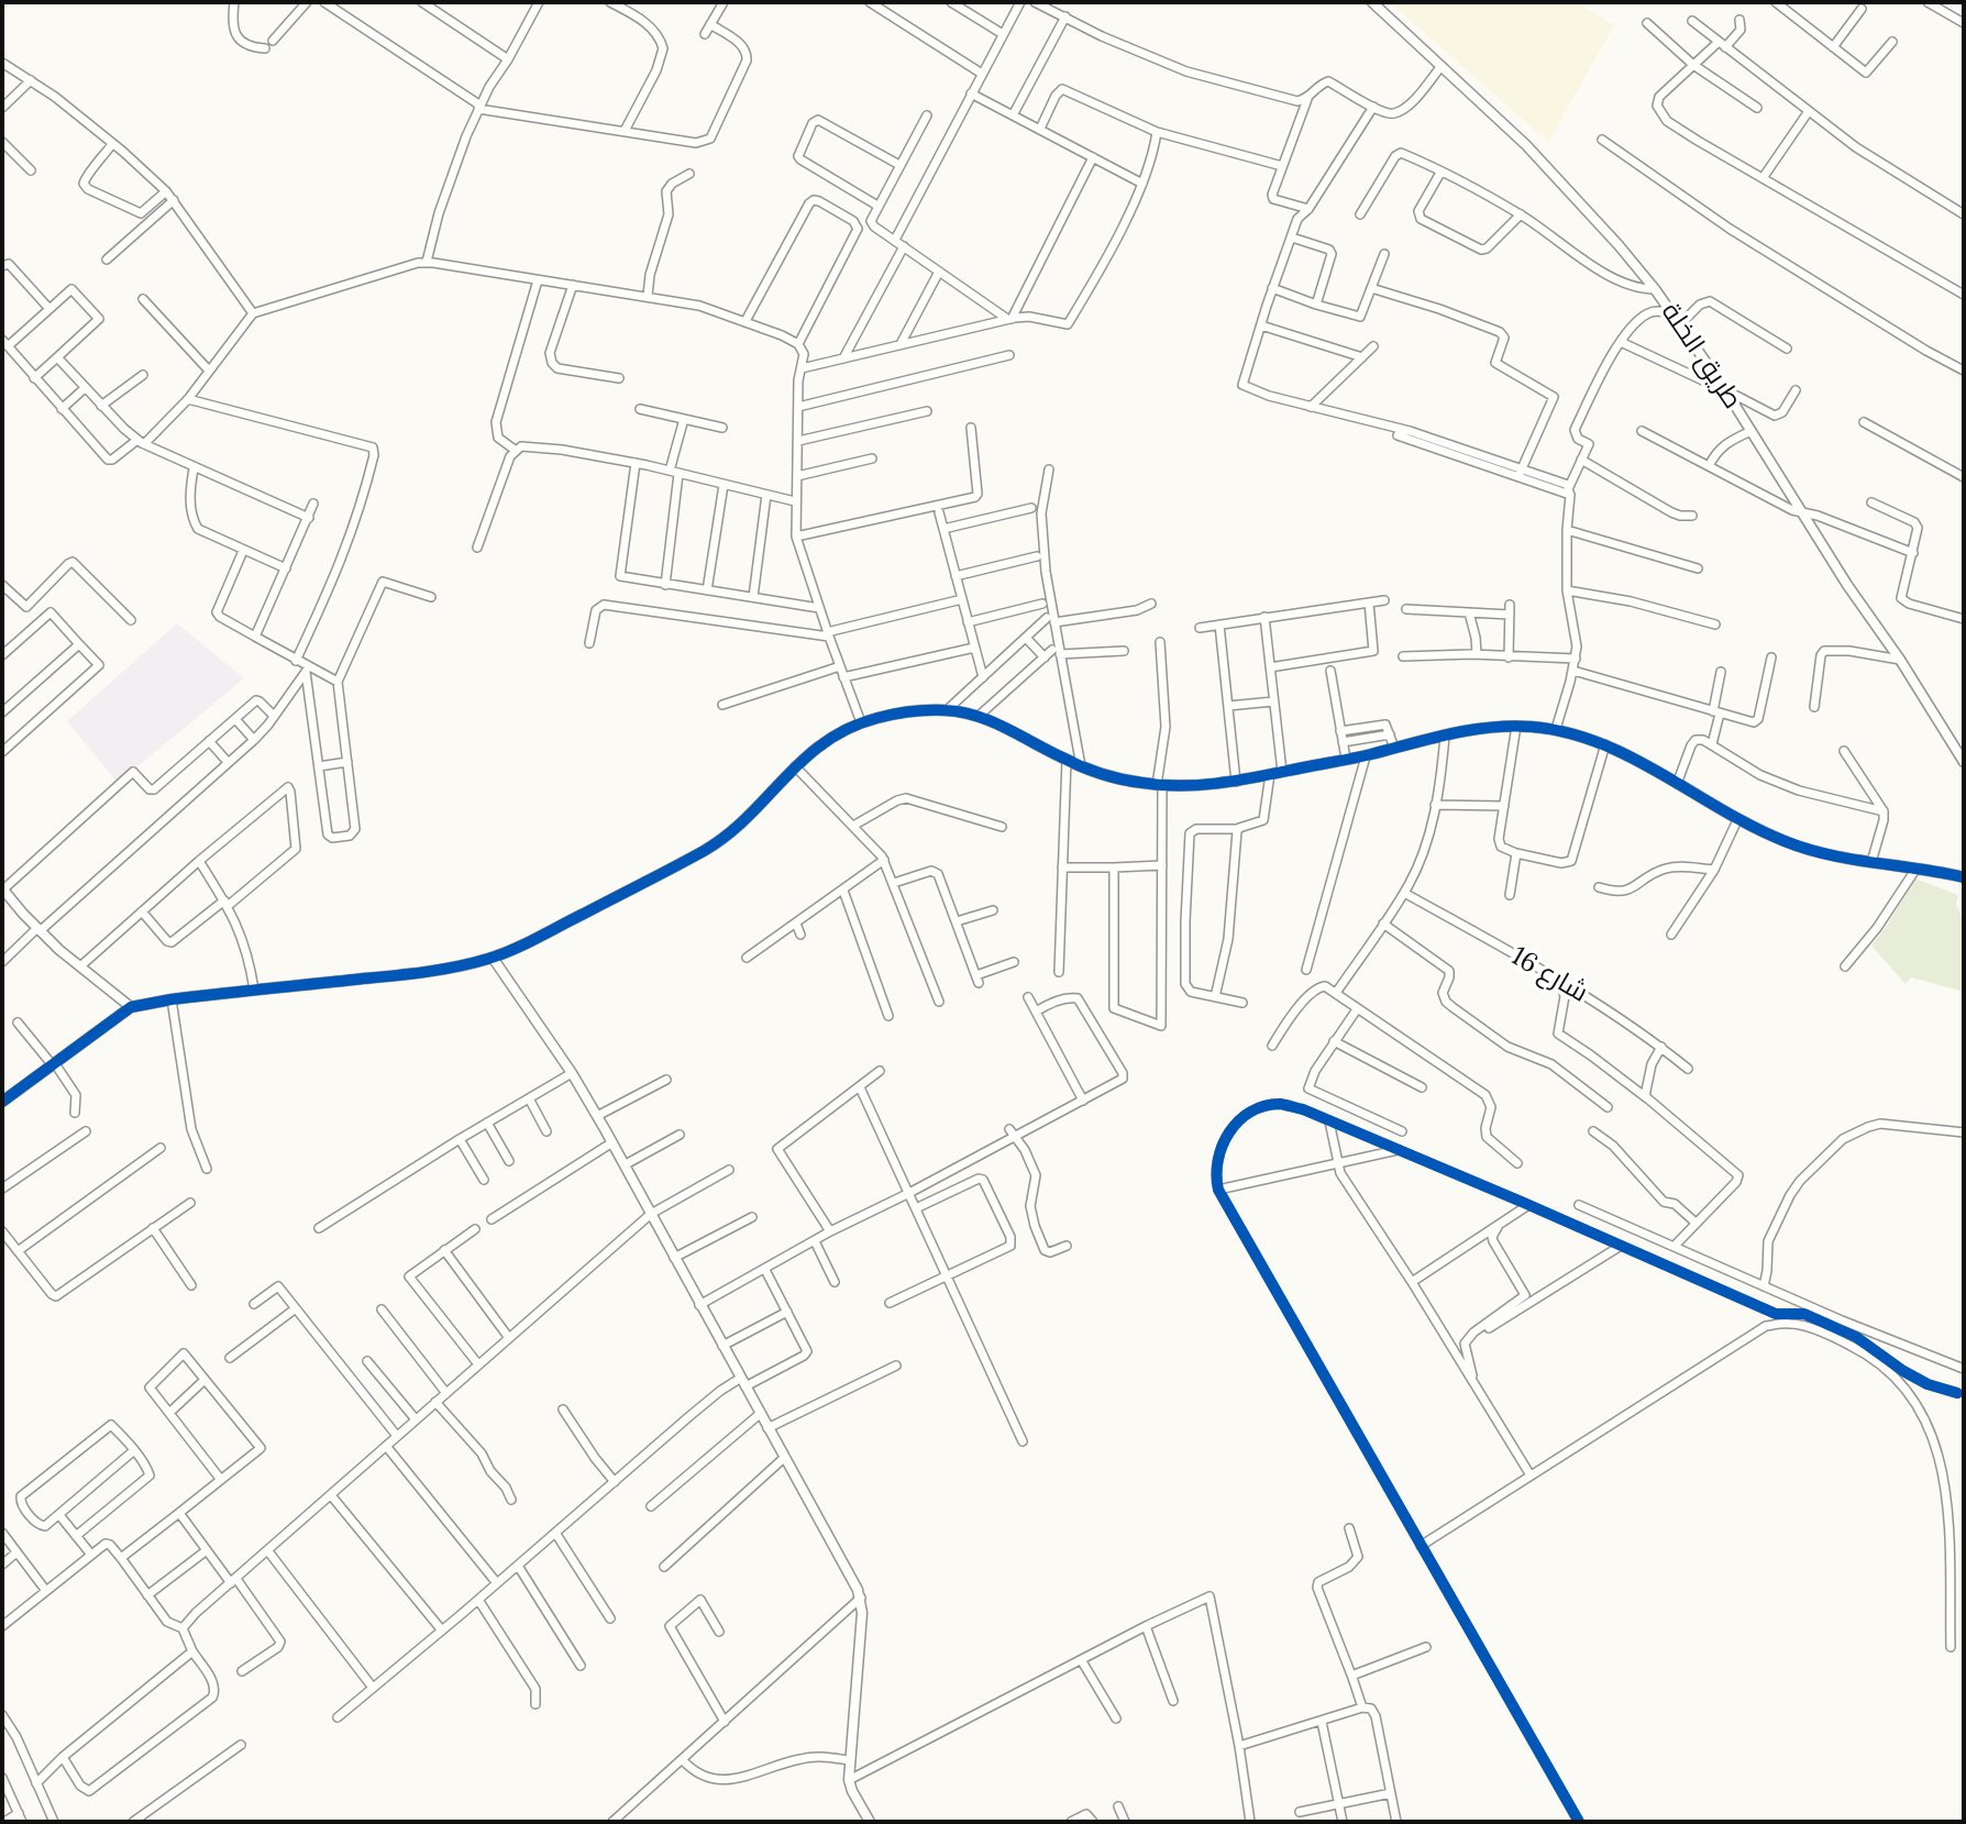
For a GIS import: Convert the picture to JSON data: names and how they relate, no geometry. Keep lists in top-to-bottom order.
{
  "streets": {
    "street": ["طريق الخلة", "شارع 16"]
  }
}
